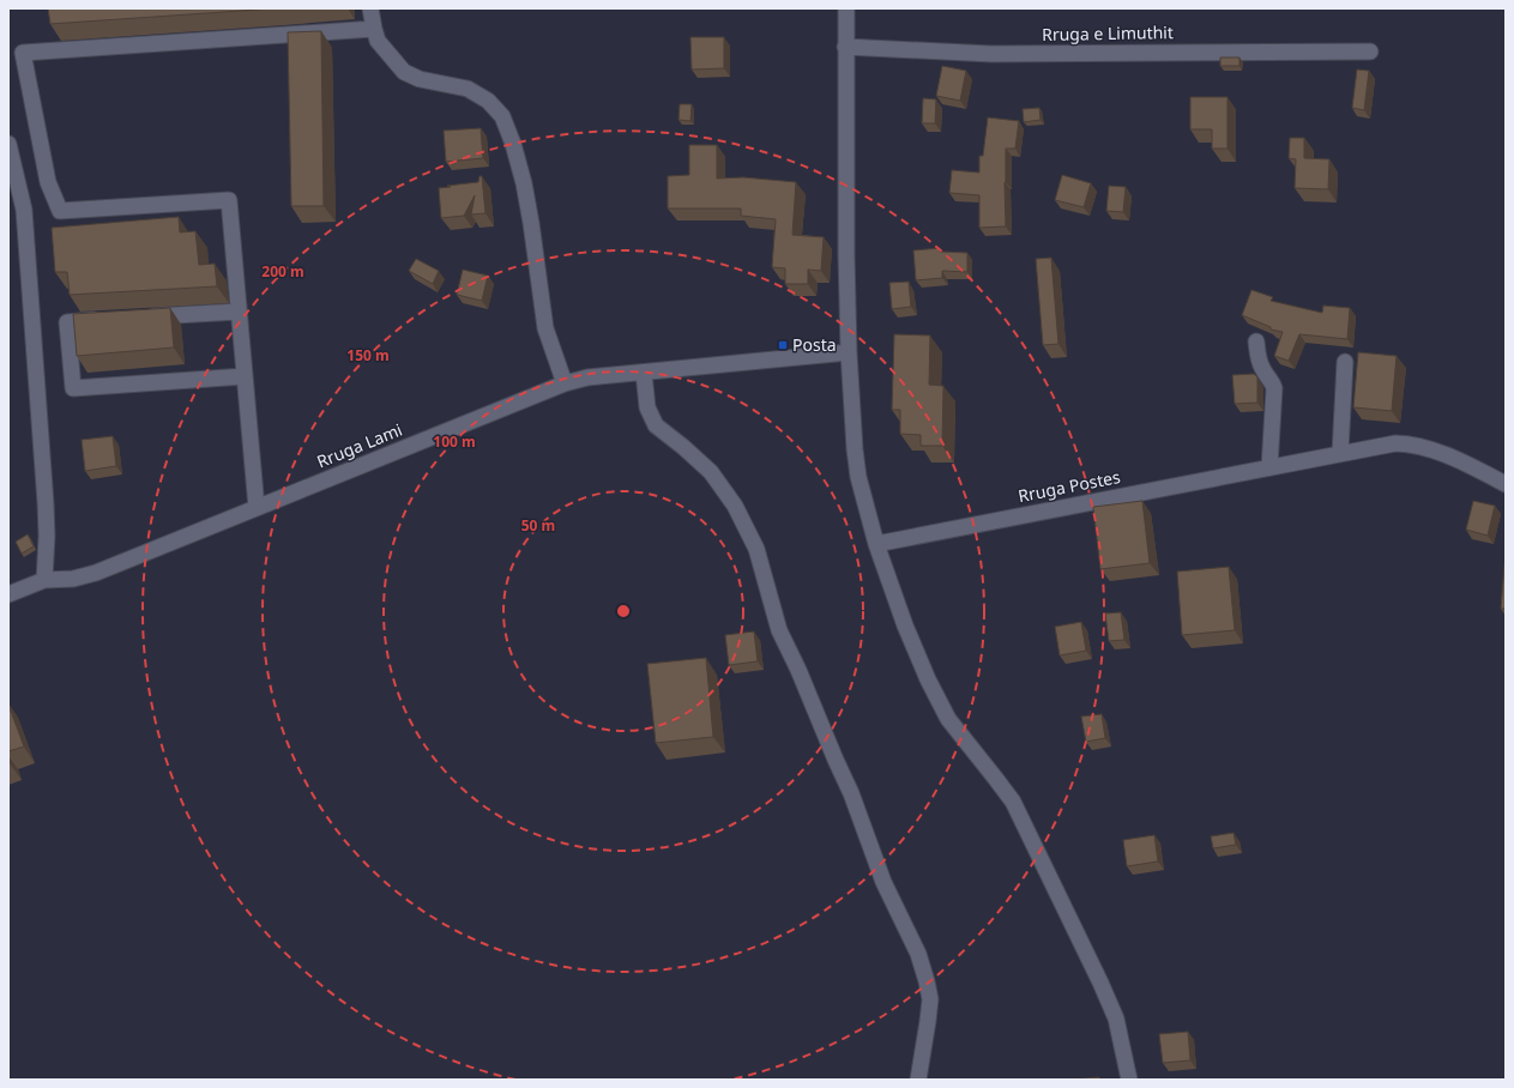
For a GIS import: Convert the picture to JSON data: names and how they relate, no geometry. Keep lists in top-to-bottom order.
{
  "streets": {
    "street": ["Rruga e Limuthit", "Rruga Lami", "Rruga Postes"]
  },
  "places": {
    "transit": ["Posta"]
  },
  "rings": [
    "200 m",
    "150 m",
    "100 m",
    "50 m"
  ]
}
